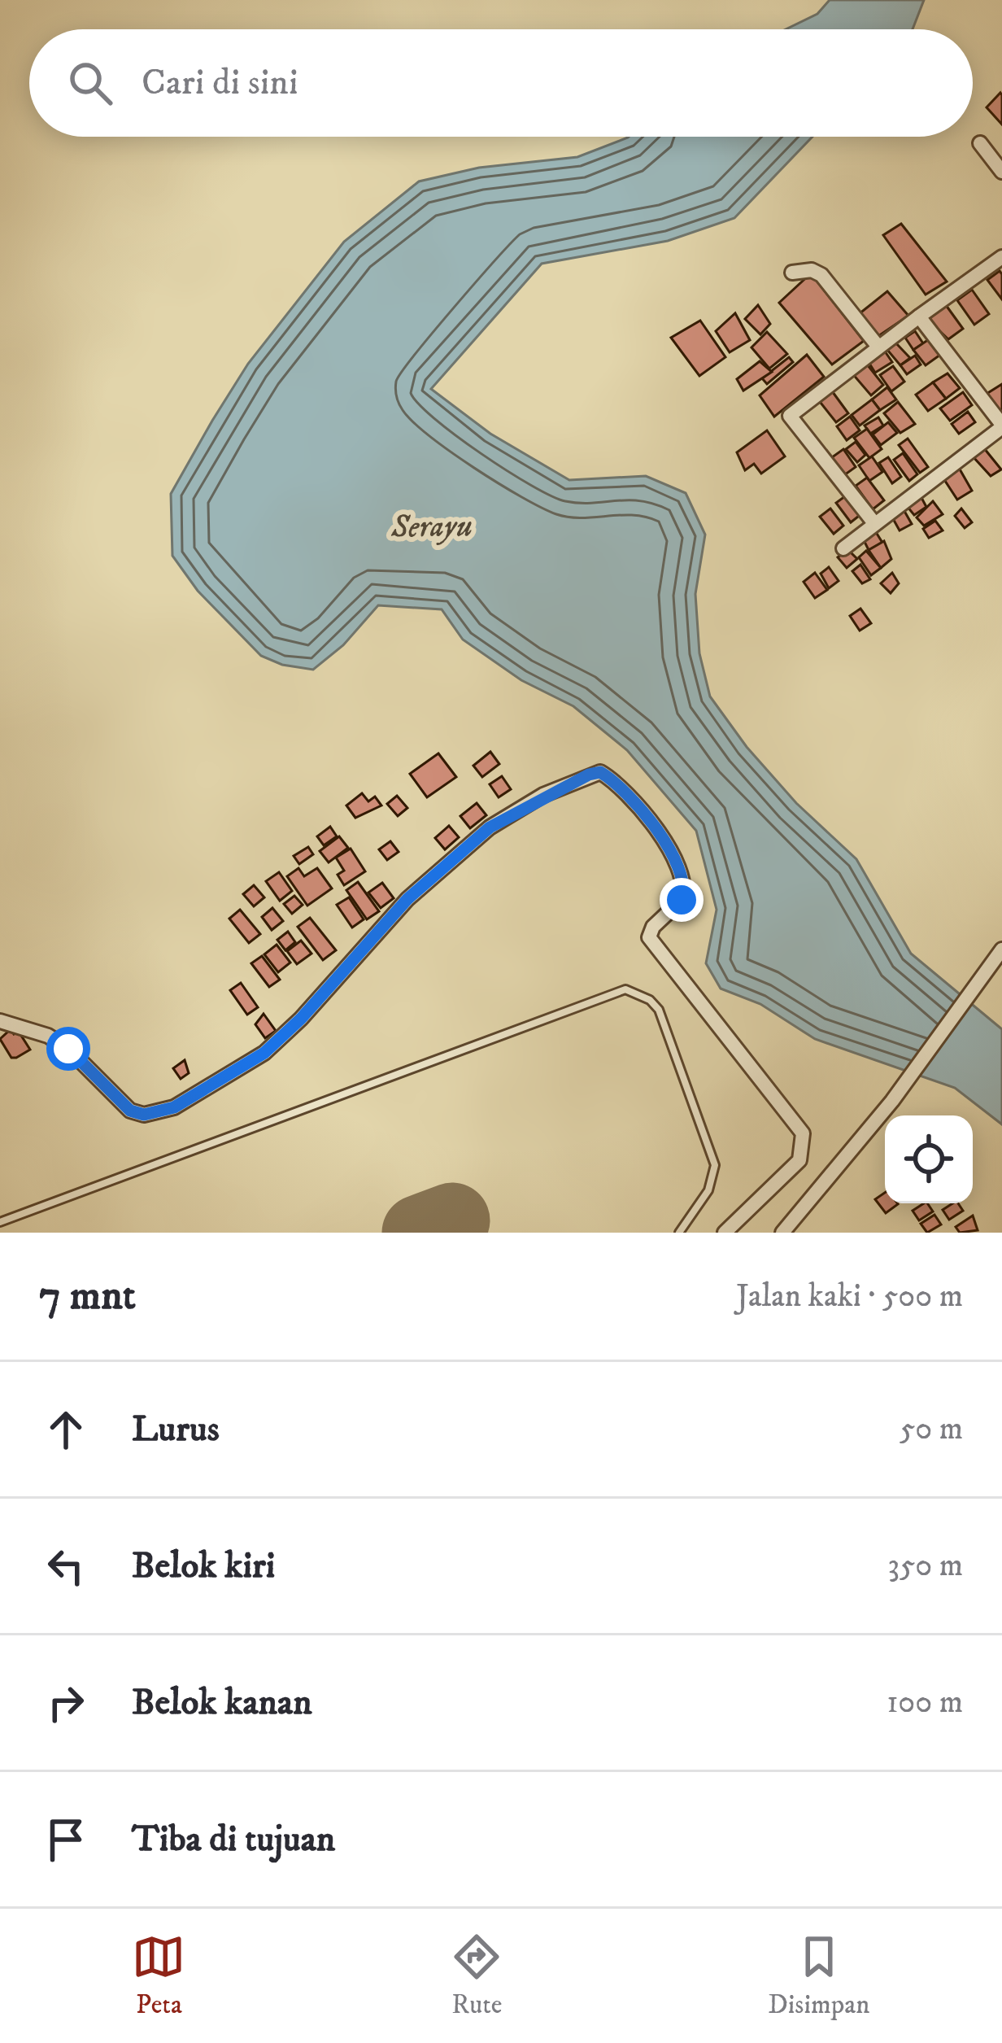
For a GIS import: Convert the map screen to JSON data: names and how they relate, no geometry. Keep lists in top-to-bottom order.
{
  "water": ["Serayu"],
  "page": {
    "search": "Cari di sini",
    "heading": ["7 mnt", "Jalan kaki · 500 m"],
    "list": [
      ["Lurus", "50 m"],
      ["Belok kiri", "350 m"],
      ["Belok kanan", "100 m"],
      "Tiba di tujuan"
    ],
    "nav": ["Peta", "Rute", "Disimpan"]
  }
}
